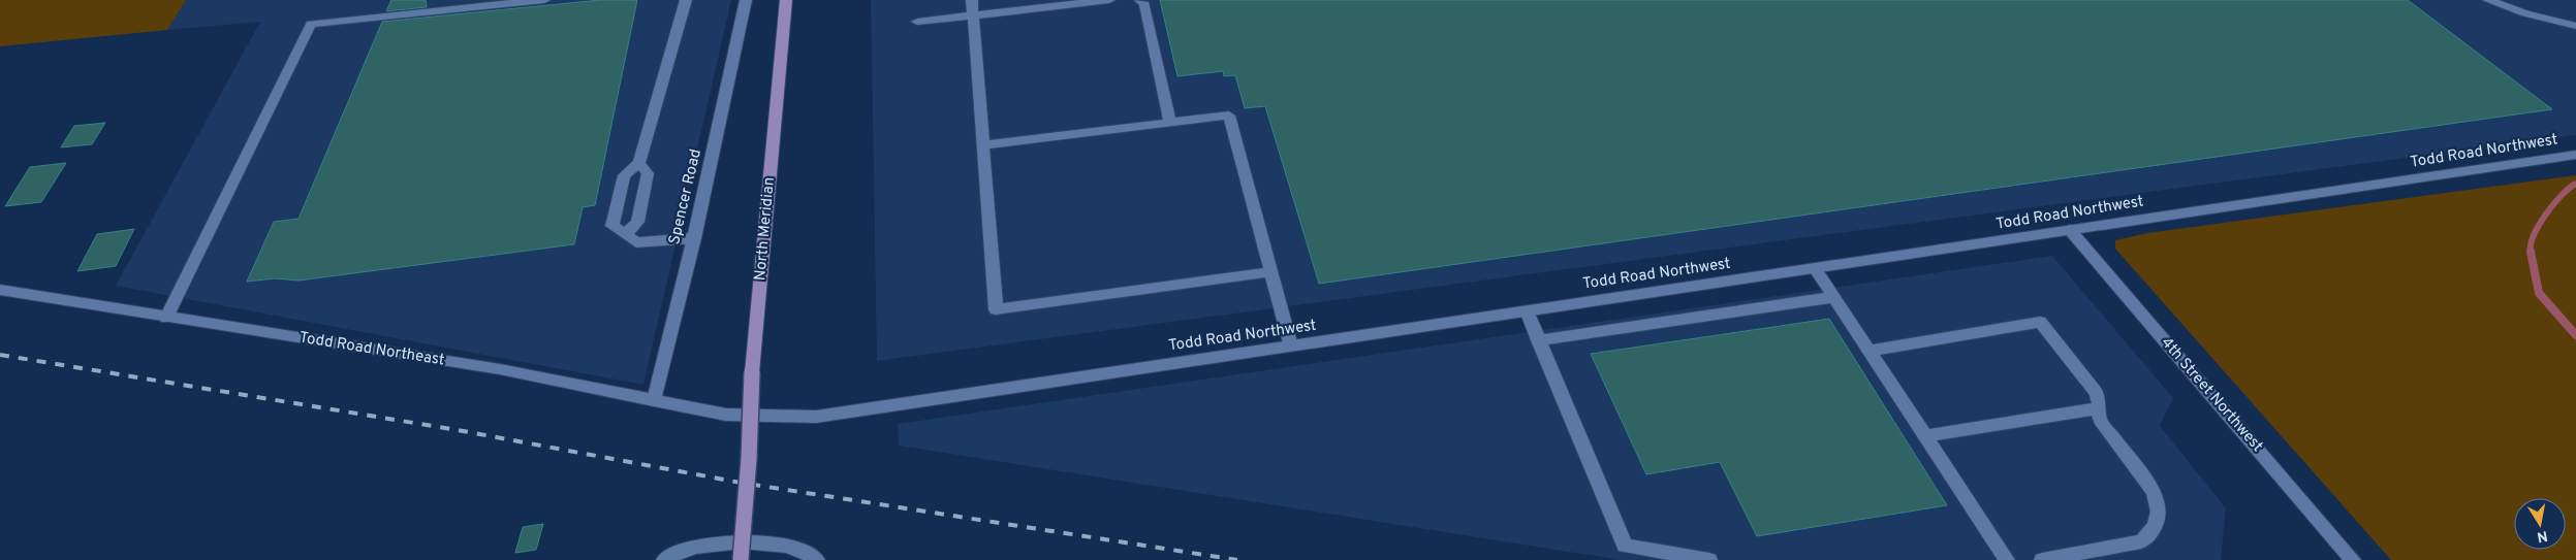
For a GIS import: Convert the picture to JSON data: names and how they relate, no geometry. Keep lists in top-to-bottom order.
{
  "streets": {
    "main road": ["North Meridian"],
    "street": [
      "Todd Road Northwest",
      "Spencer Road",
      "Todd Road Northeast",
      "4th Street Northwest"
    ]
  },
  "crossings": [
    ["Todd Road Northwest", "Todd Road Northeast"],
    ["Todd Road Northwest", "4th Street Northwest"],
    ["Spencer Road", "Todd Road Northeast"]
  ],
  "north": "bottom"
}
